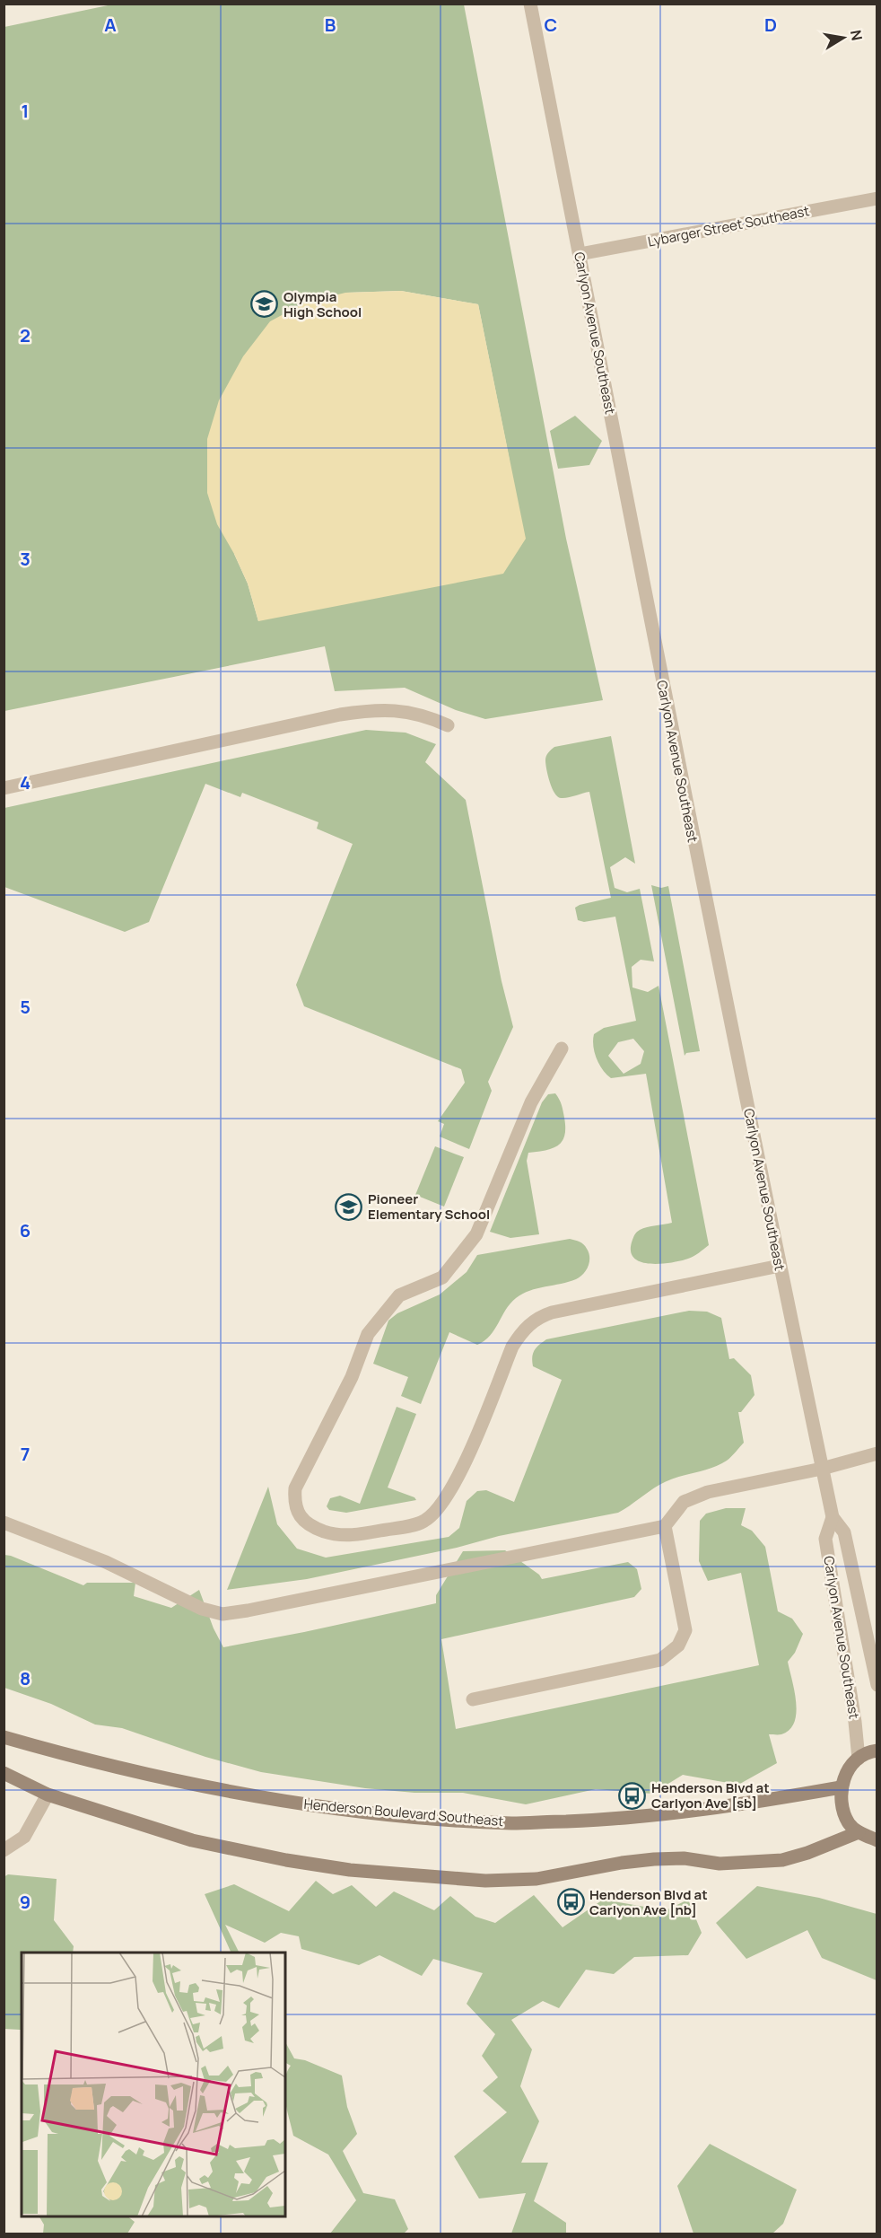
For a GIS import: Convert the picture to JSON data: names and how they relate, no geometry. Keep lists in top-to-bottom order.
{
  "streets": {
    "main road": ["Henderson Boulevard Southeast"],
    "street": ["Lybarger Street Southeast", "Carlyon Avenue Southeast"]
  },
  "crossings": [
    ["Lybarger Street Southeast", "Carlyon Avenue Southeast"]
  ],
  "places": {
    "school or university": ["Olympia High School", "Pioneer Elementary School"],
    "bus stop": ["Henderson Blvd at Carlyon Ave [sb]", "Henderson Blvd at Carlyon Ave [nb]"]
  },
  "north": "right",
  "grid": {
    "columns": [
      "A",
      "B",
      "C",
      "D"
    ],
    "rows": [
      "1",
      "2",
      "3",
      "4",
      "5",
      "6",
      "7",
      "8",
      "9"
    ]
  }
}
